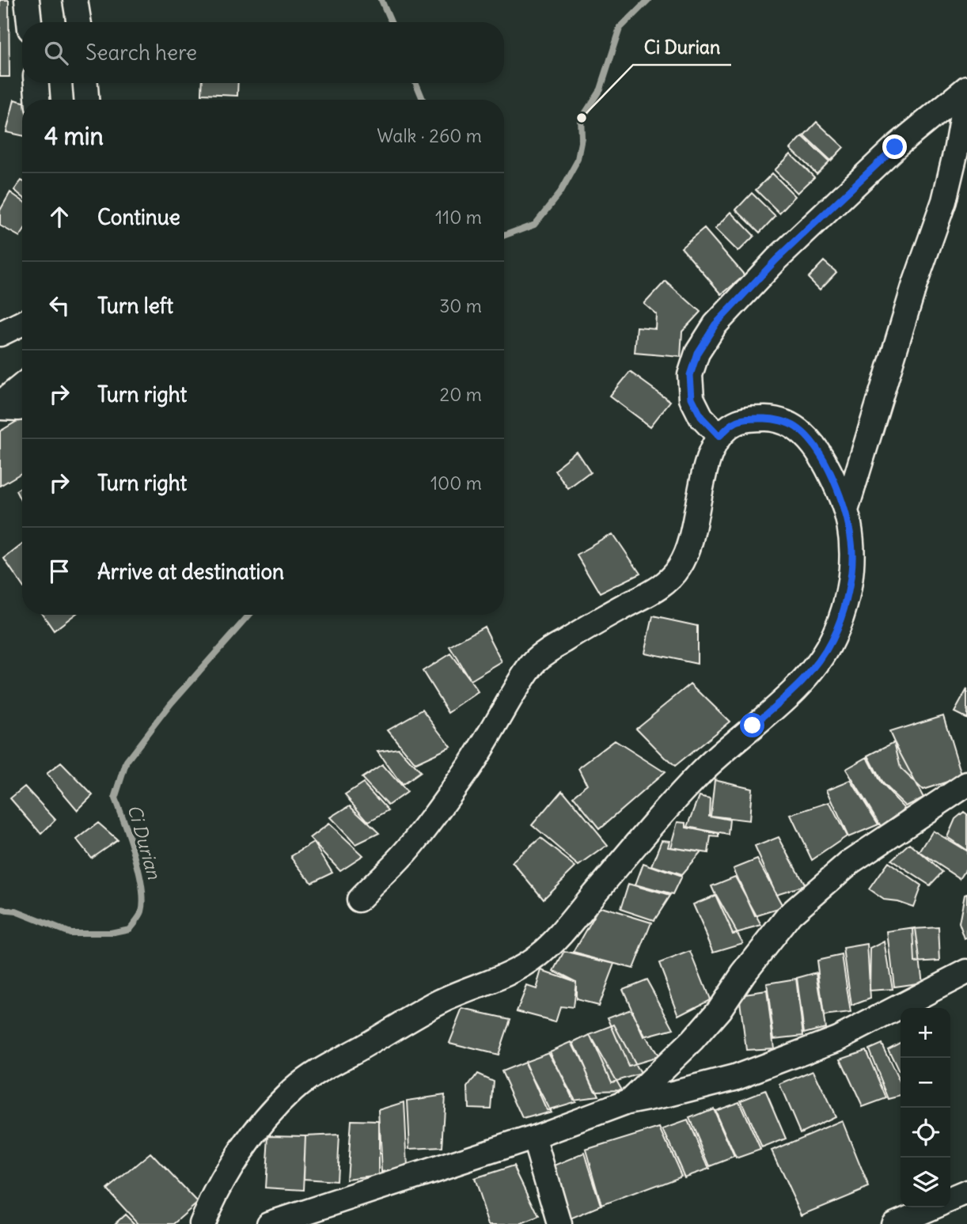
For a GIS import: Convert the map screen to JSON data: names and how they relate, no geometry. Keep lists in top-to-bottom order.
{
  "water": ["Ci Durian"],
  "places": ["Ci Durian"],
  "page": {
    "search": "Search here",
    "heading": ["4 min", "Walk · 260 m"],
    "list": [
      ["Continue", "110 m"],
      ["Turn left", "30 m"],
      ["Turn right", "20 m"],
      ["Turn right", "100 m"],
      "Arrive at destination"
    ],
    "map_buttons": ["+", "−"]
  }
}
